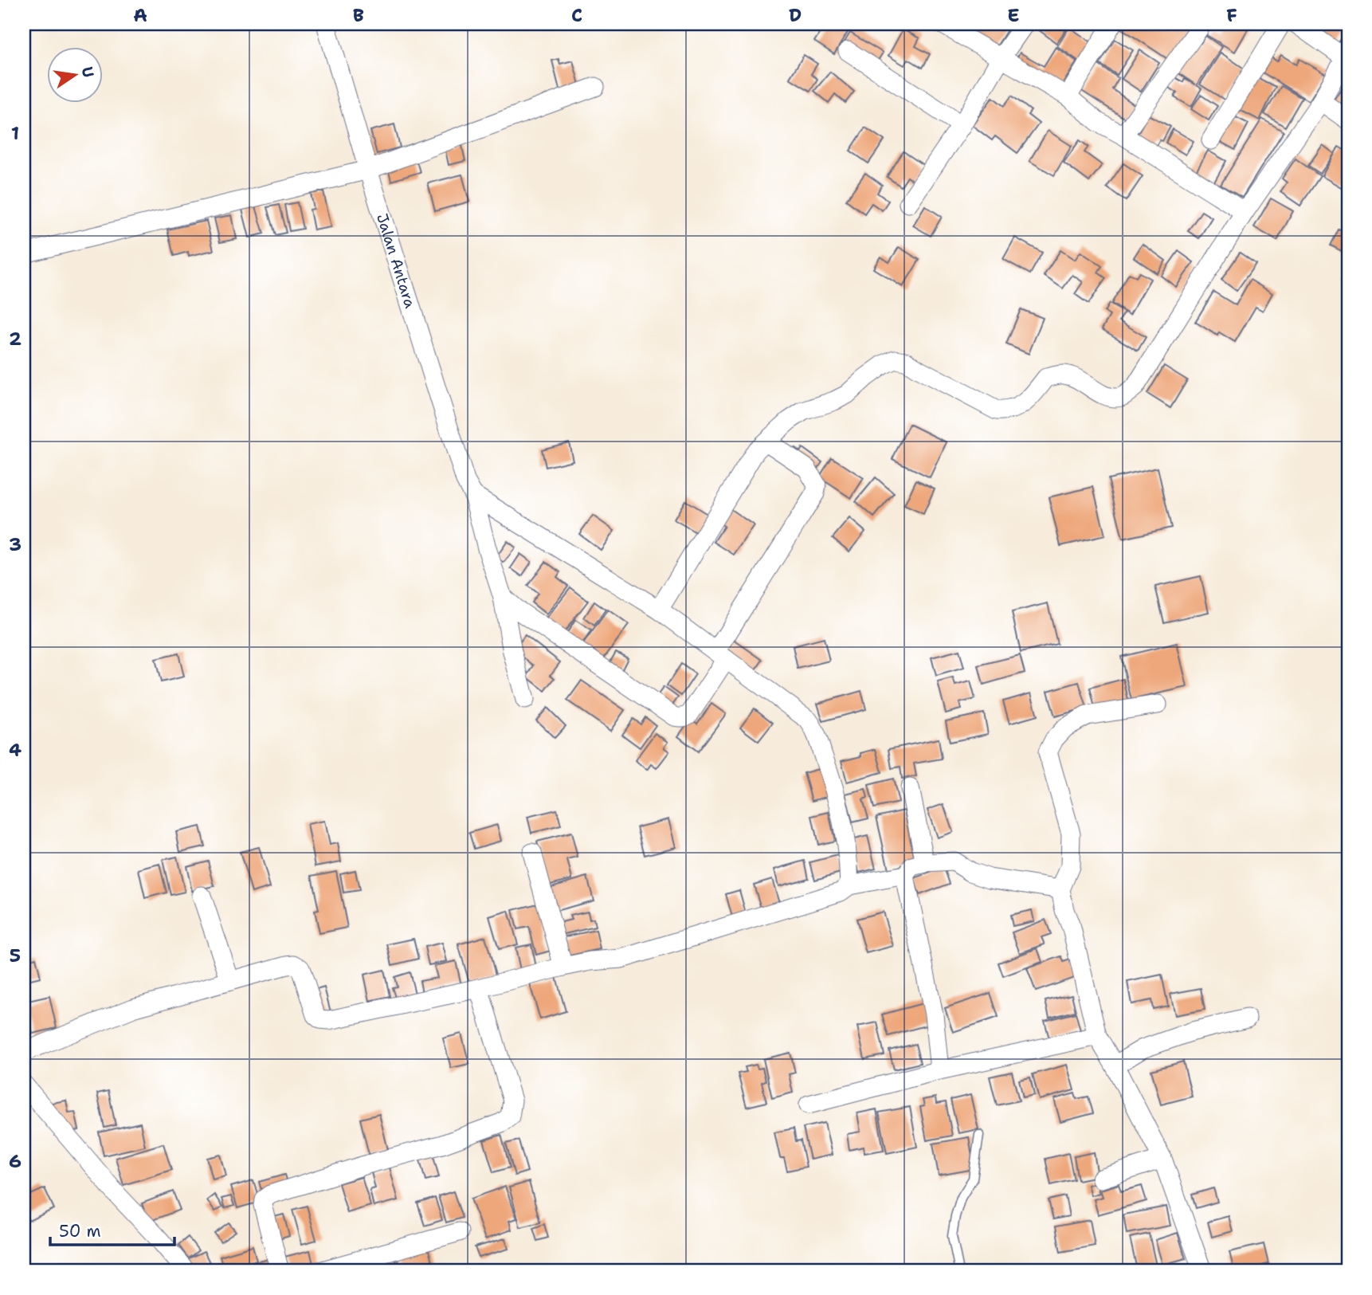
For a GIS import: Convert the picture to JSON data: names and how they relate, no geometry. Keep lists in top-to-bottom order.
{
  "streets": {
    "street": ["Jalan Antara"]
  },
  "scale_bar": "50 m",
  "north": "right",
  "grid": {
    "columns": [
      "A",
      "B",
      "C",
      "D",
      "E",
      "F"
    ],
    "rows": [
      "1",
      "2",
      "3",
      "4",
      "5",
      "6"
    ]
  }
}
